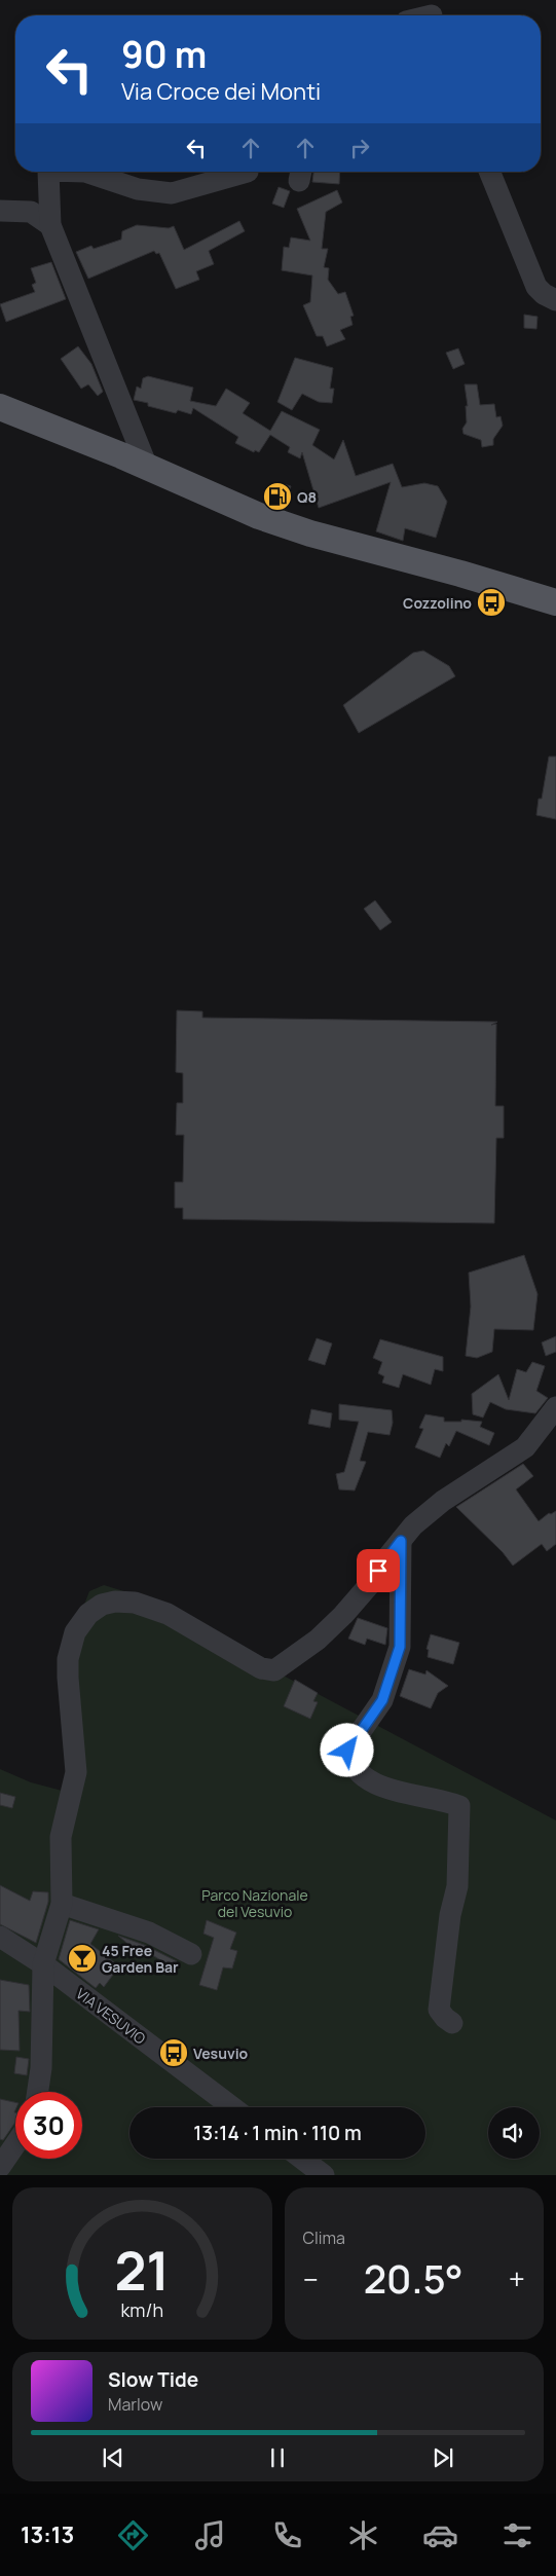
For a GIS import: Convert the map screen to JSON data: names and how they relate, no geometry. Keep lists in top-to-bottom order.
{
  "streets": {
    "street": ["VIA VESUVIO"]
  },
  "parks": ["Parco Nazionale del Vesuvio"],
  "places": {
    "fuel station": ["Q8"],
    "bus stop": ["Cozzolino", "Vesuvio"],
    "bar": ["45 Free Garden Bar"]
  },
  "page": {
    "turn": ["90 m", "Via Croce dei Monti"],
    "limit": "30",
    "trip": "13:14 · 1 min · 110 m",
    "tile": "Clima",
    "heat": ["−", "20.5°", "+"],
    "song": ["Slow Tide", "Marlow"],
    "tabs": "13:13",
    "gauge": ["21", "km/h"]
  }
}
